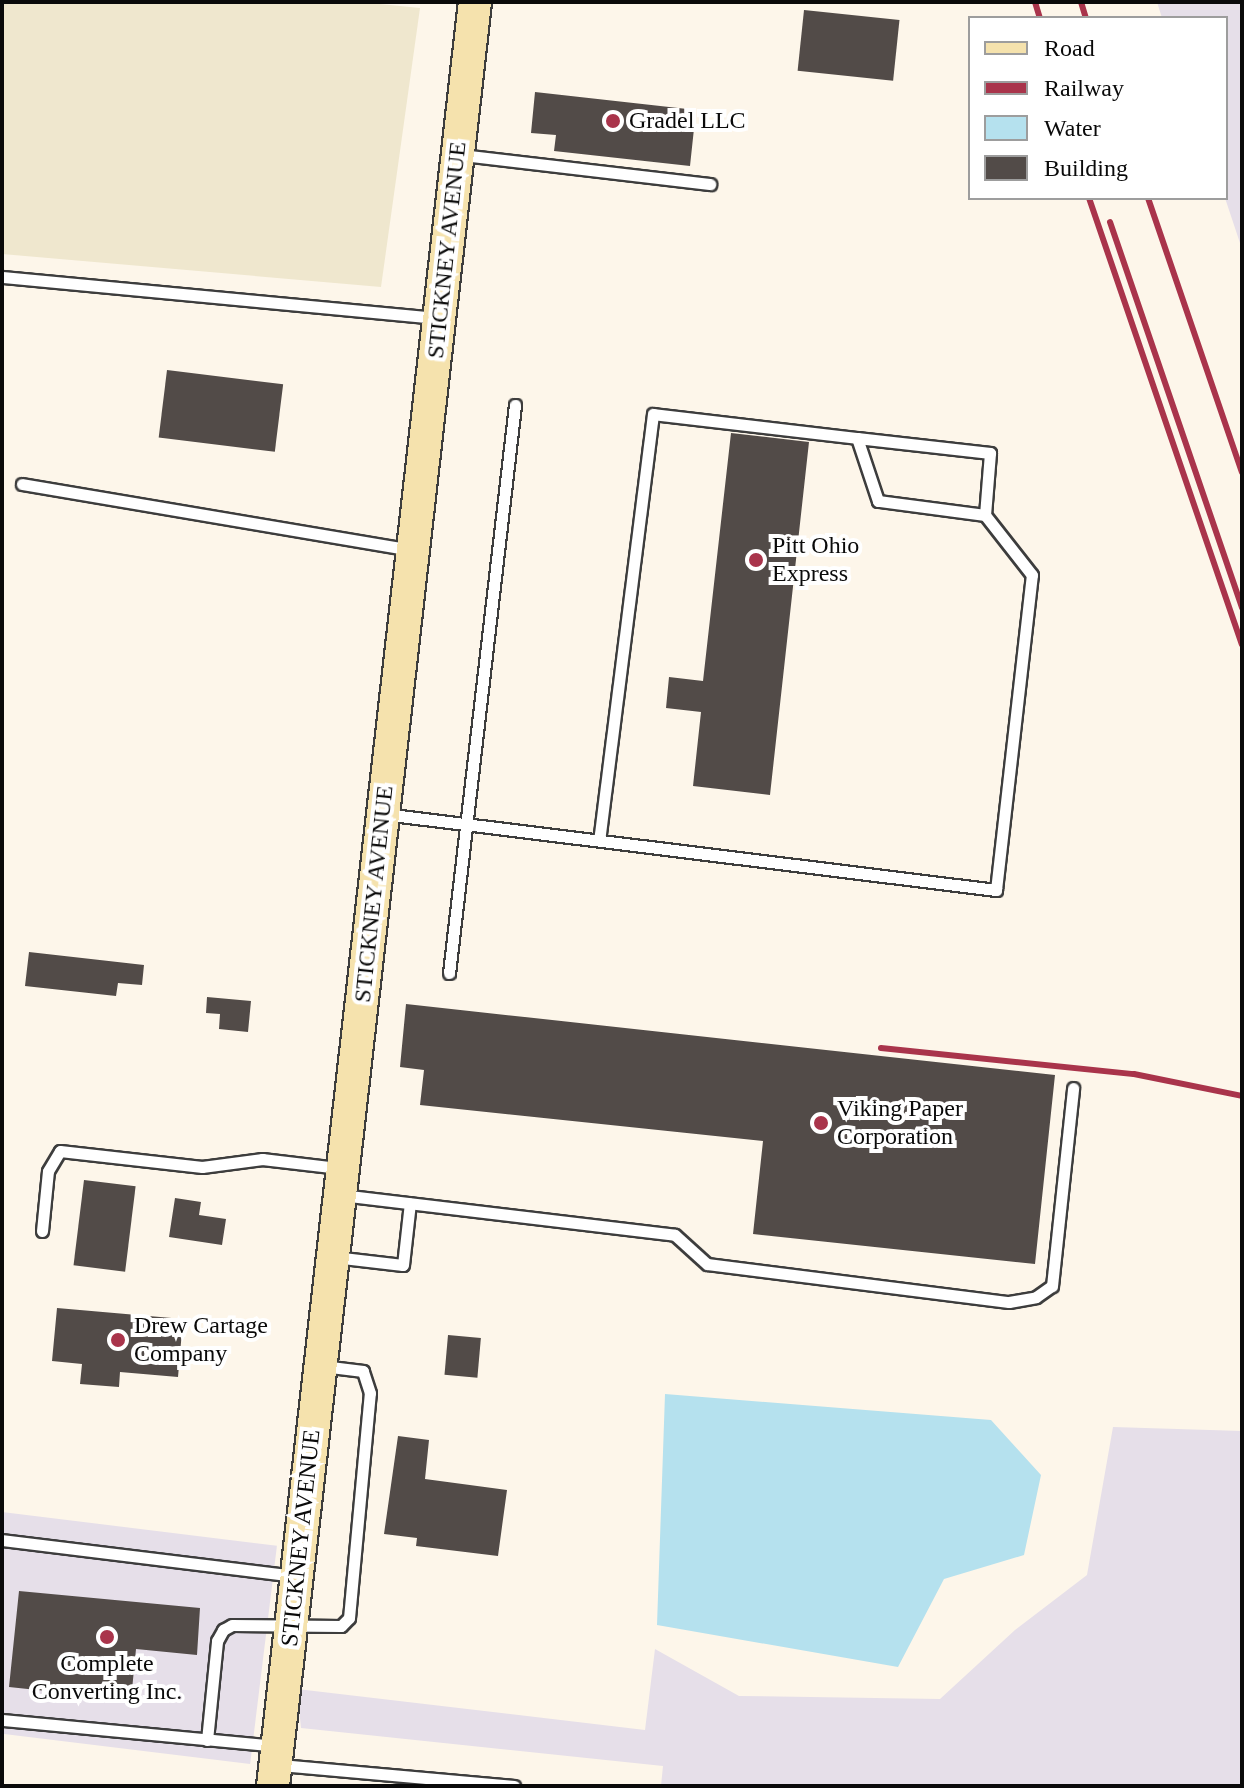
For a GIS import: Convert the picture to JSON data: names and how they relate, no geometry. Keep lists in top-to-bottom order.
{
  "streets": {
    "street": ["STICKNEY AVENUE"]
  },
  "places": [
    "Gradel LLC",
    "Pitt Ohio Express",
    "Viking Paper Corporation",
    "Drew Cartage Company",
    "Complete Converting Inc."
  ],
  "legend": [
    "Road",
    "Railway",
    "Water",
    "Building"
  ]
}
